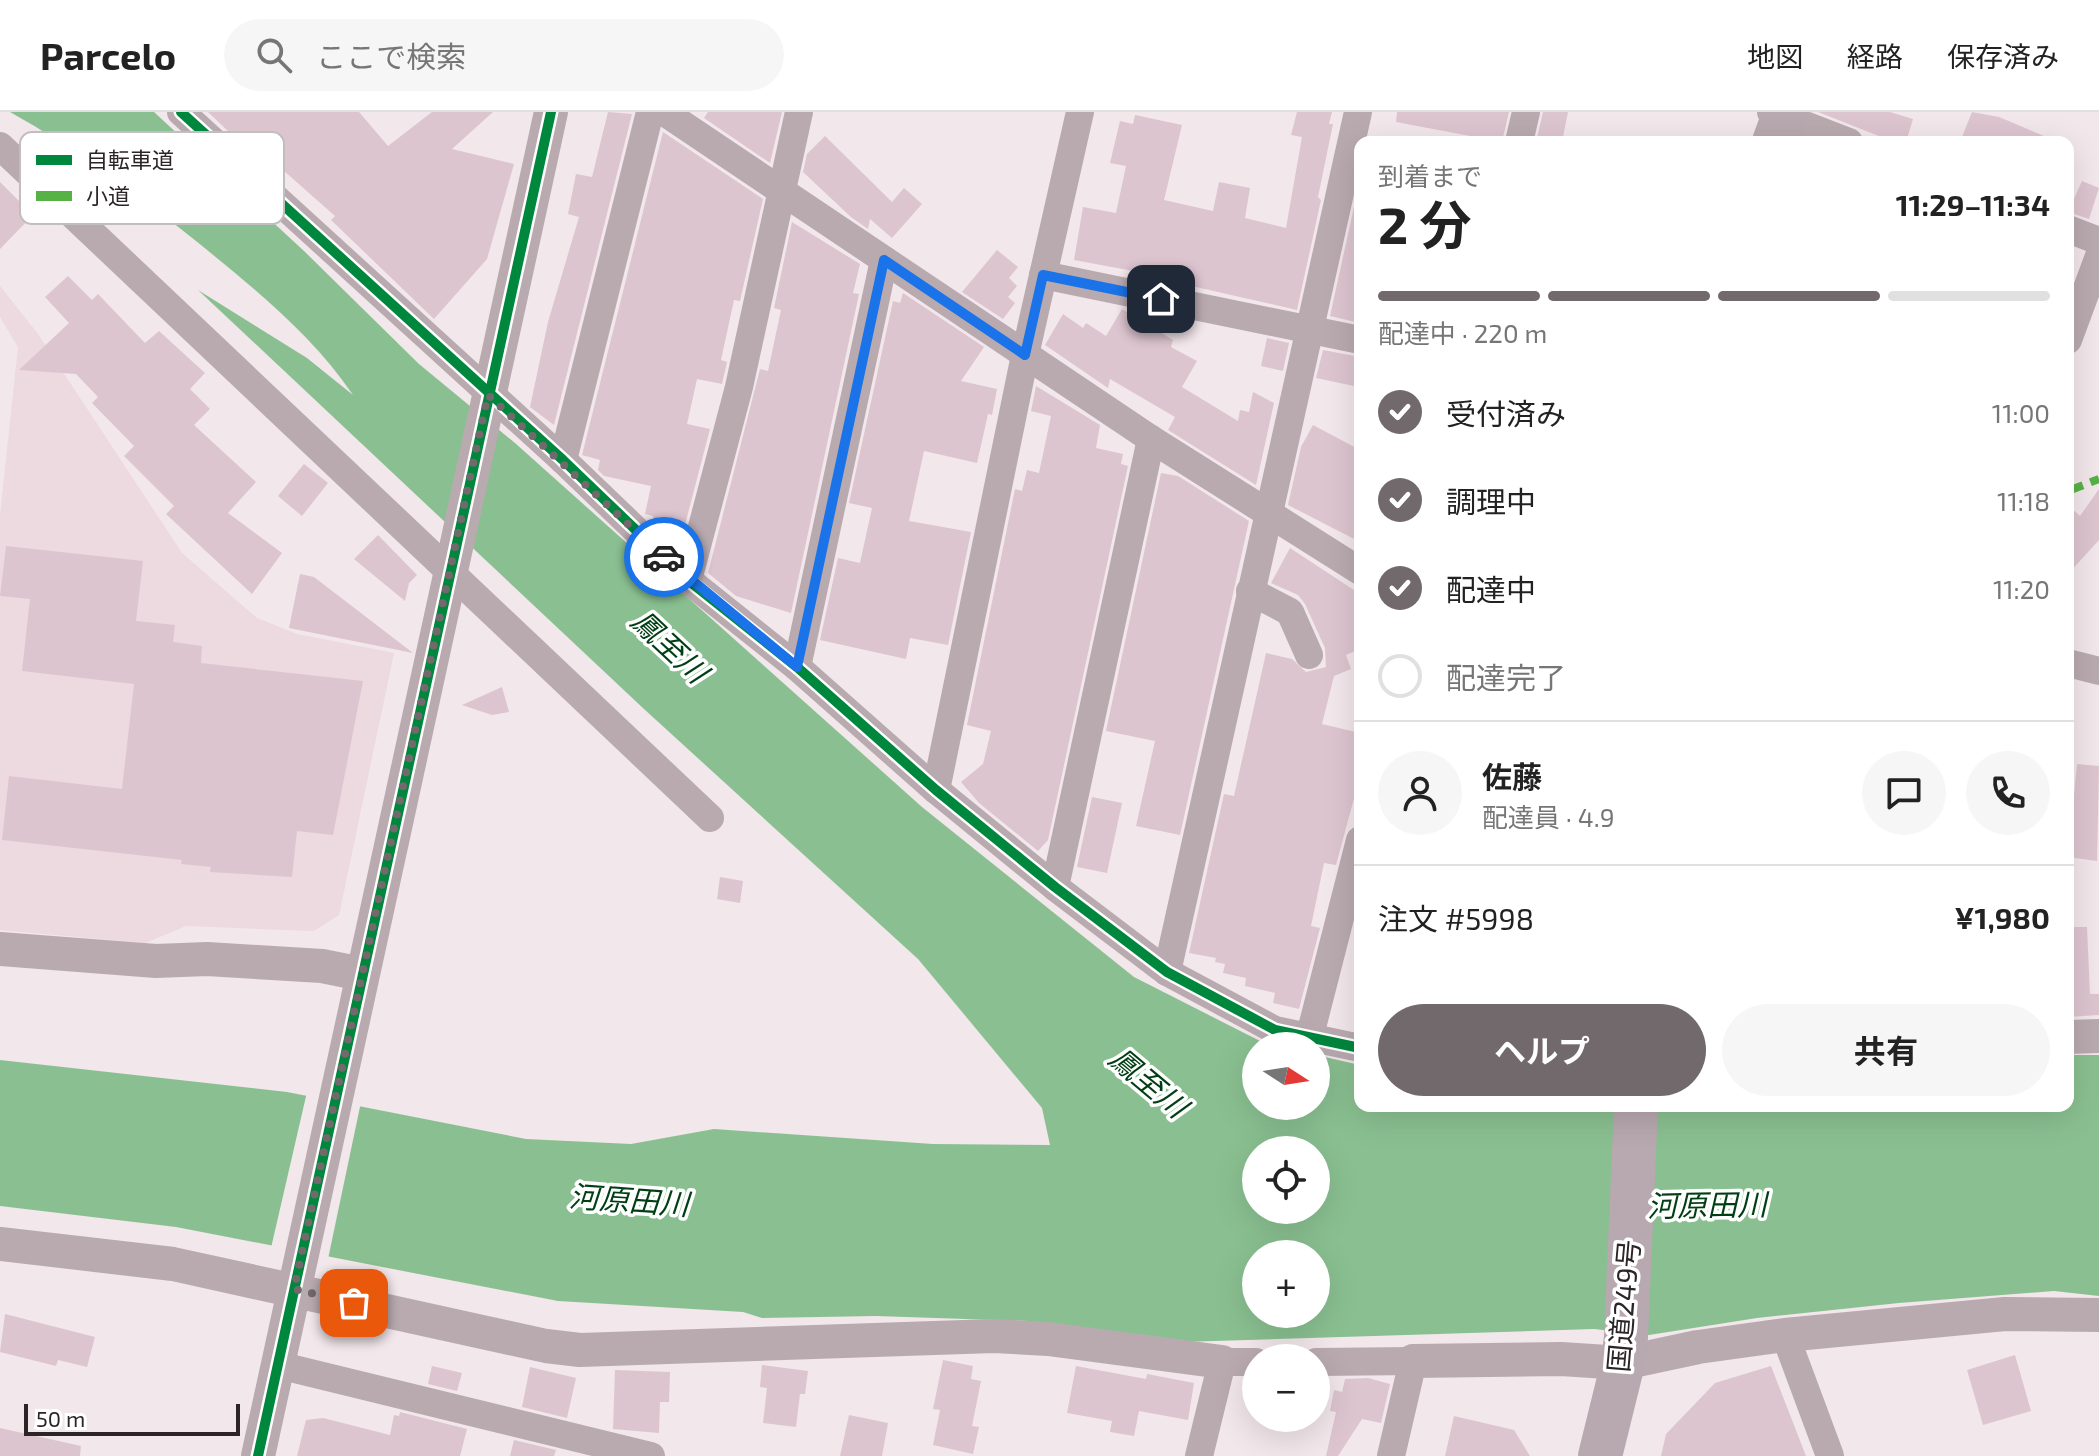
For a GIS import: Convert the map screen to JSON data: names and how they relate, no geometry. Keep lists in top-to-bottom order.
{
  "streets": {
    "highway": ["国道249号"]
  },
  "water": ["鳳至川", "河原田川"],
  "legend": ["自転車道", "小道"],
  "scale_bar": "50 m",
  "north": "right",
  "page": {
    "header": "Parcelo",
    "search": "ここで検索",
    "nav": ["地図", "経路", "保存済み"],
    "heading": ["2 分", "到着まで", "11:29–11:34"],
    "panel": [
      "佐藤",
      "配達員 · 4.9",
      "注文 #5998",
      "¥1,980"
    ],
    "bar": "配達中 · 220 m",
    "list": [
      ["受付済み", "11:00"],
      ["調理中", "11:18"],
      ["配達中", "11:20"],
      "配達完了"
    ],
    "buttons": ["ヘルプ", "共有"],
    "map_buttons": ["+", "−"],
    "scale": "50 m"
  }
}
